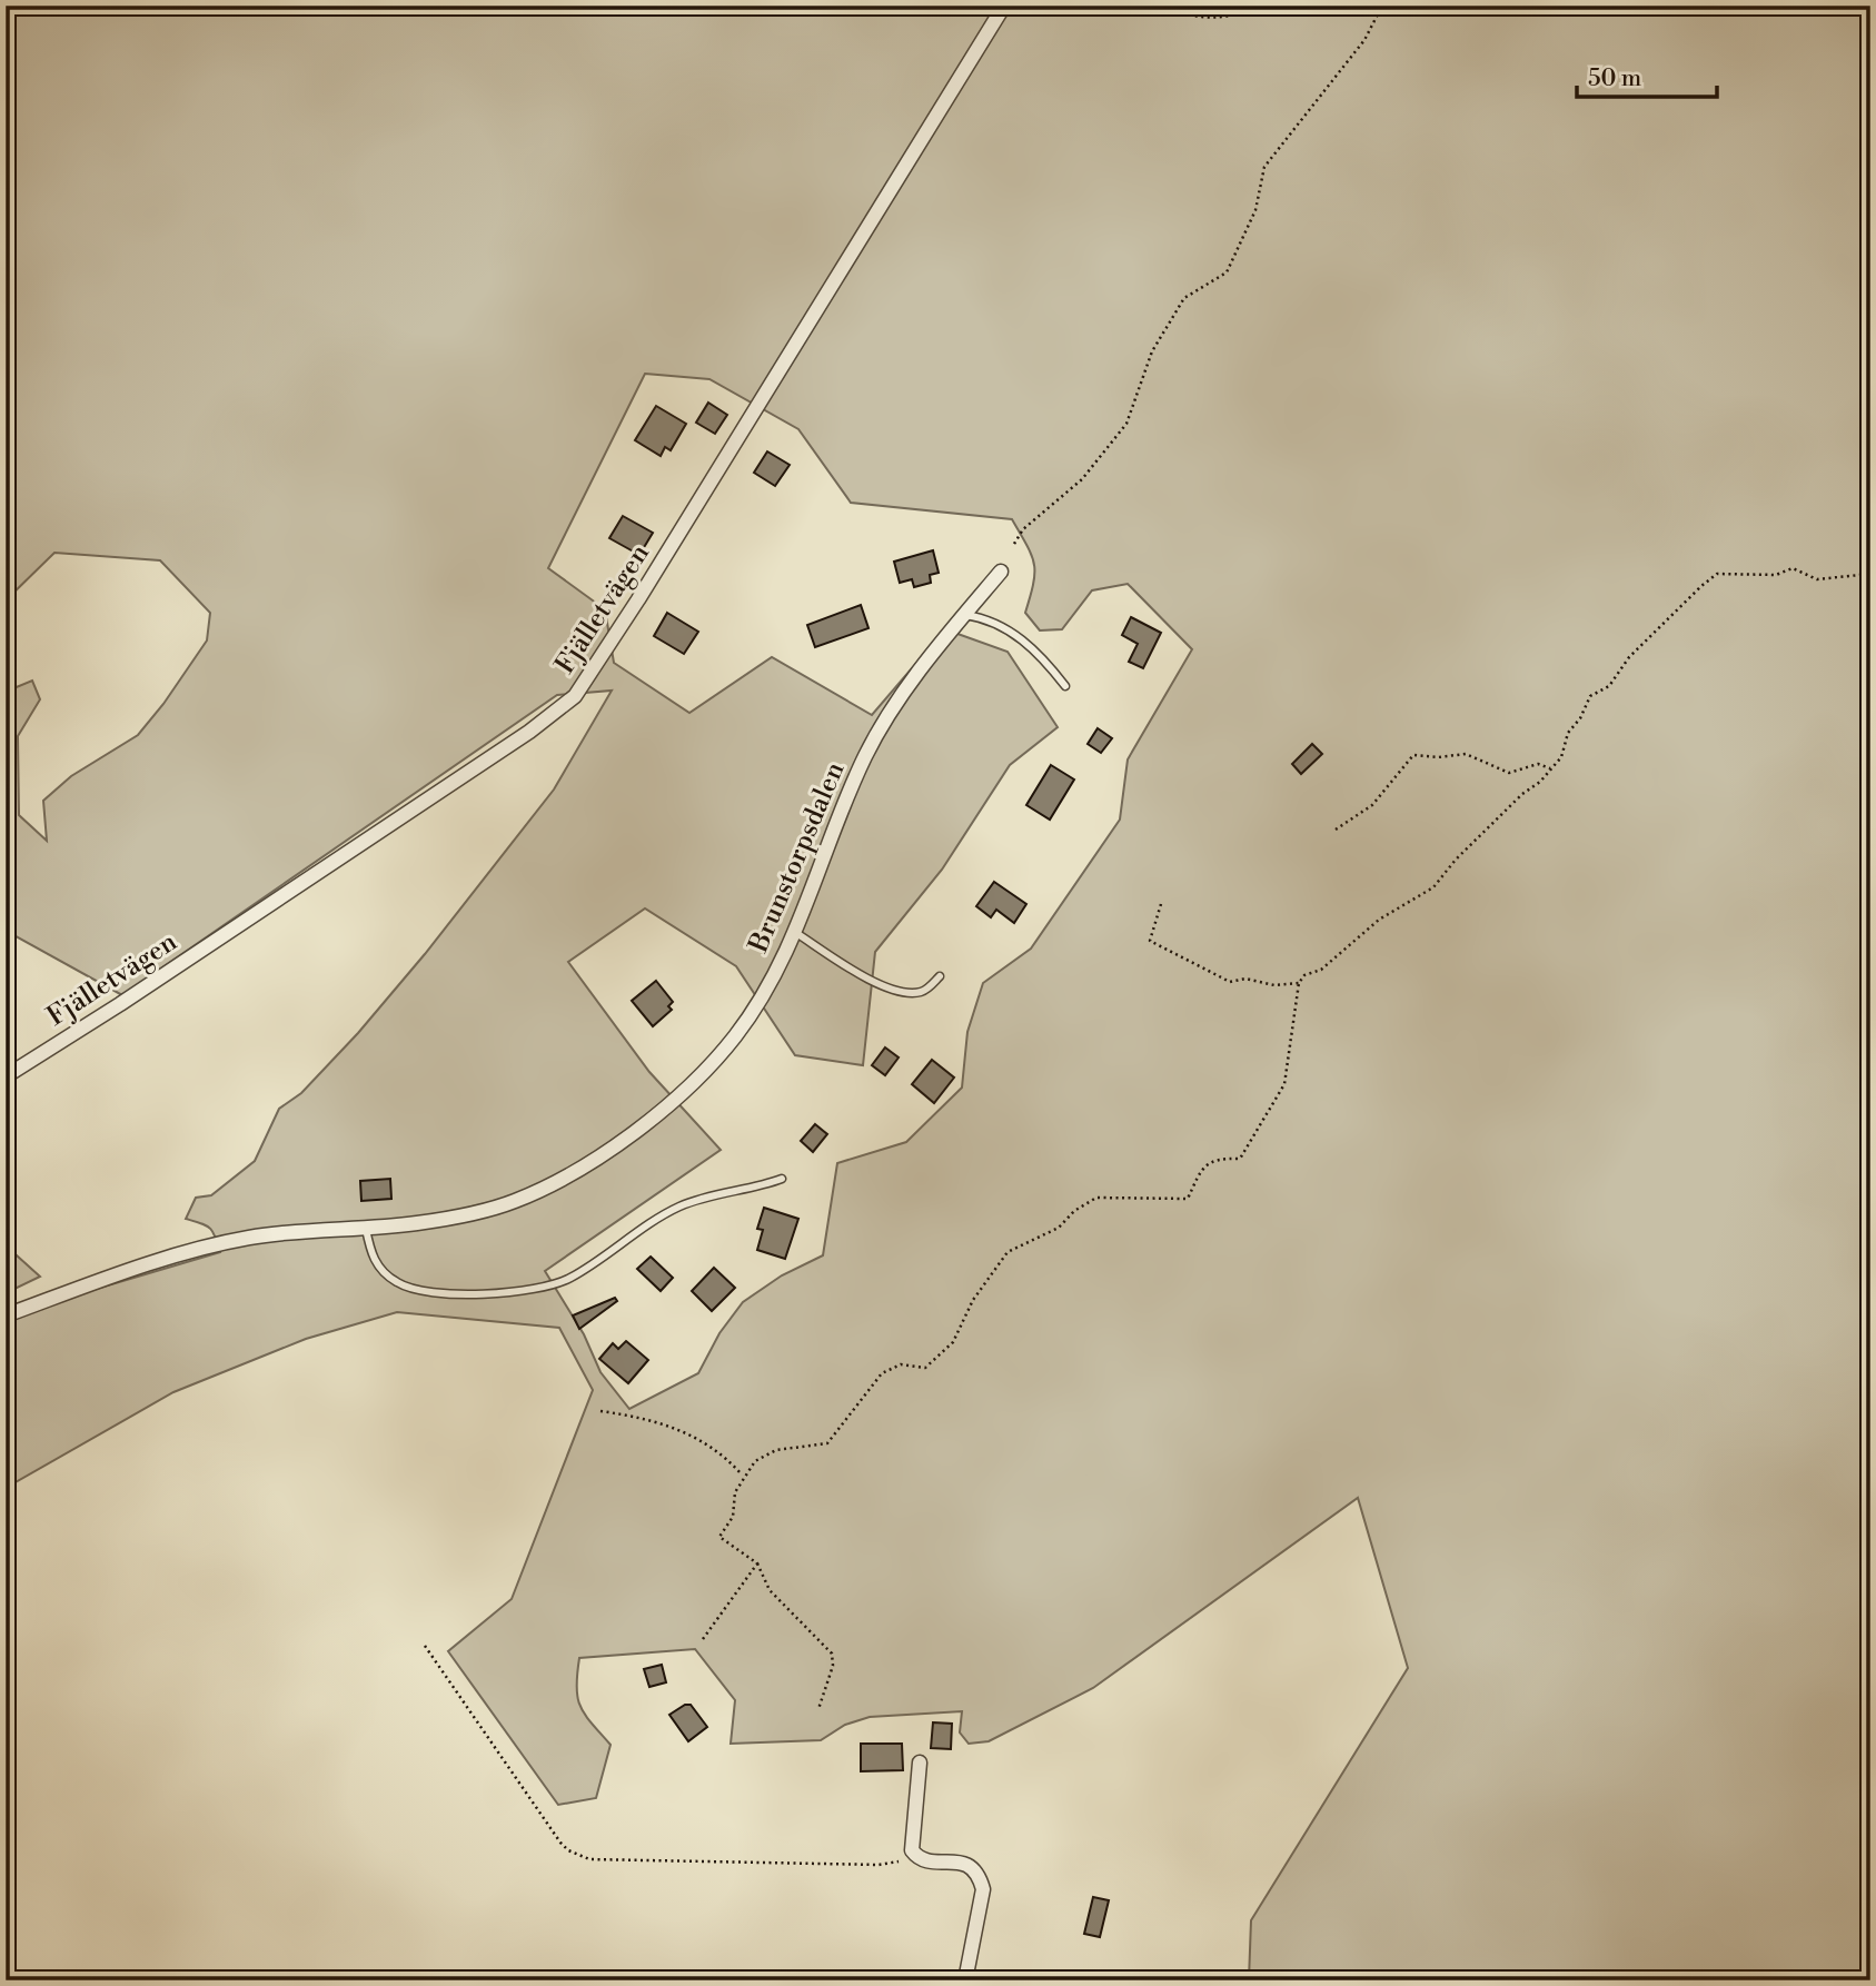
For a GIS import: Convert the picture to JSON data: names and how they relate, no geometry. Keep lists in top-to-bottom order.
{
  "streets": {
    "street": ["Fjälletvägen", "Brunstorpsdalen"]
  },
  "scale_bar": "50 m"
}
